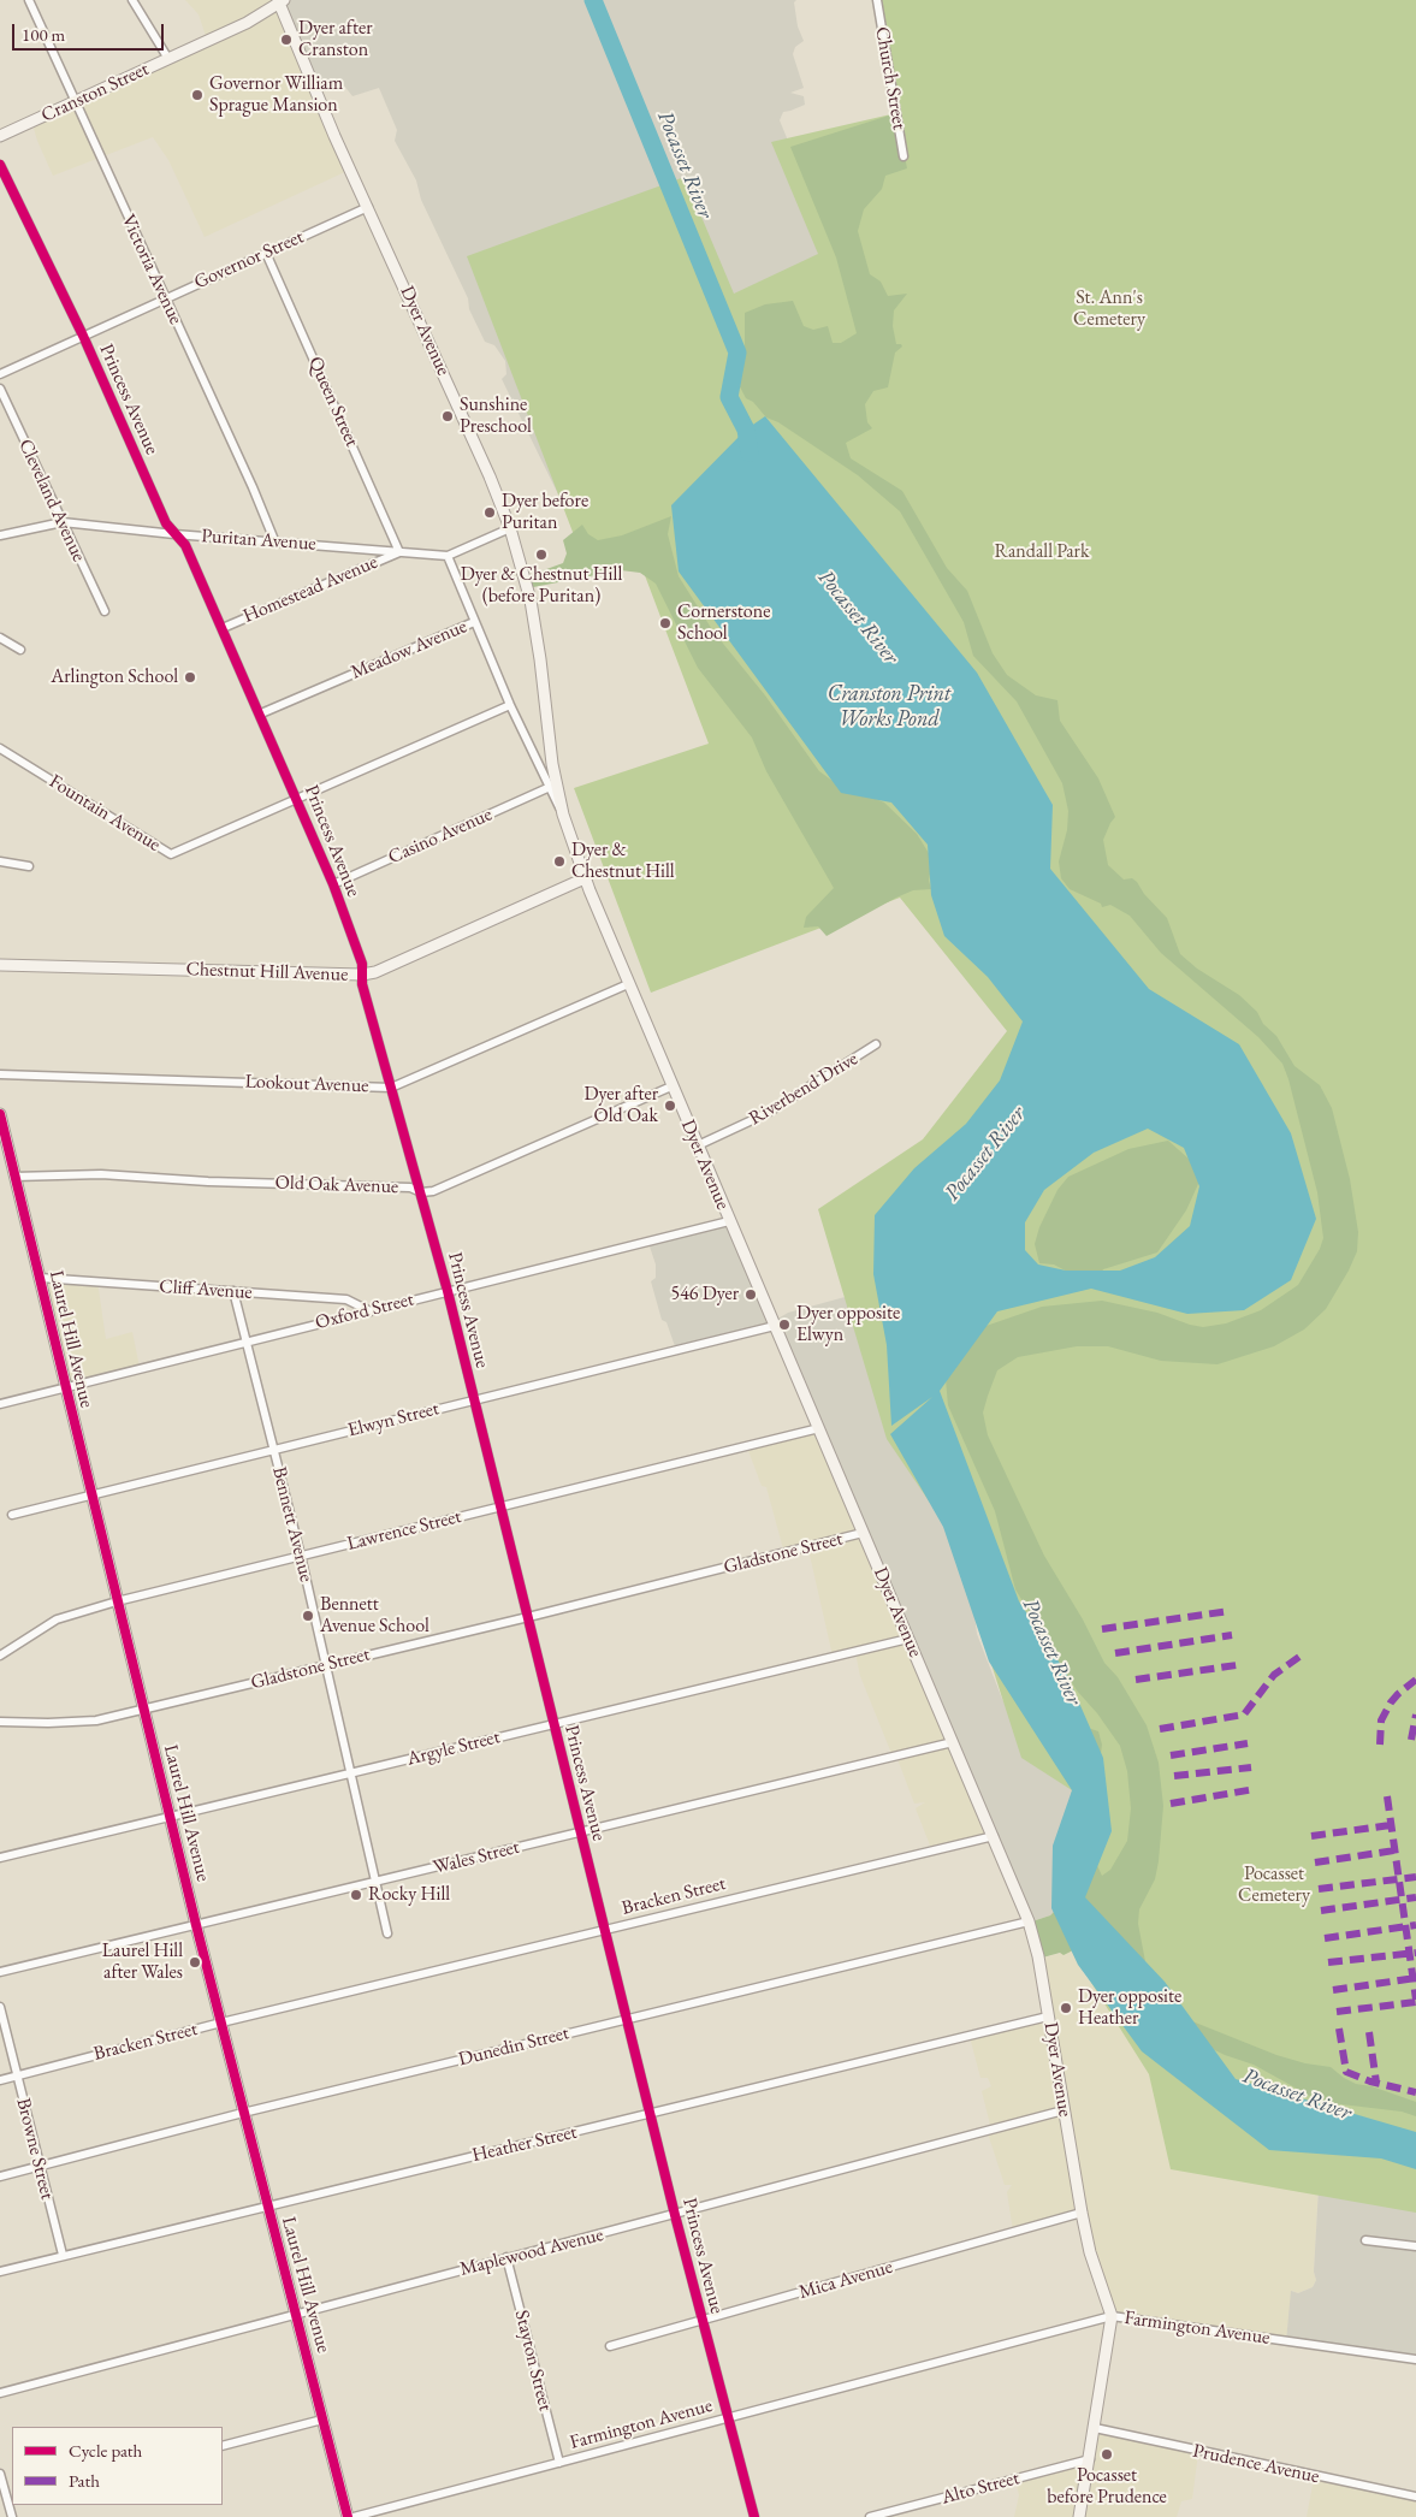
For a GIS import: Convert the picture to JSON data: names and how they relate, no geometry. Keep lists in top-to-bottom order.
{
  "streets": {
    "main road": [
      "Cranston Street",
      "Dyer Avenue",
      "Chestnut Hill Avenue",
      "Laurel Hill Avenue"
    ],
    "street": [
      "Church Street",
      "Governor Street",
      "Victoria Avenue",
      "Princess Avenue",
      "Queen Street",
      "Cleveland Avenue",
      "Puritan Avenue",
      "Homestead Avenue",
      "Meadow Avenue",
      "Fountain Avenue",
      "Casino Avenue",
      "Lookout Avenue",
      "Riverbend Drive",
      "Old Oak Avenue",
      "Cliff Avenue",
      "Oxford Street",
      "Elwyn Street",
      "Bennett Avenue",
      "Lawrence Street",
      "Gladstone Street",
      "Argyle Street",
      "Wales Street",
      "Bracken Street",
      "Dunedin Street",
      "Heather Street",
      "Browne Street",
      "Maplewood Avenue",
      "Mica Avenue",
      "Farmington Avenue",
      "Stayton Street",
      "Prudence Avenue",
      "Alto Street"
    ]
  },
  "crossings": [
    ["Cranston Street", "Victoria Avenue"],
    ["Cranston Street", "Dyer Avenue"],
    ["Governor Street", "Victoria Avenue"],
    ["Governor Street", "Dyer Avenue"],
    ["Governor Street", "Princess Avenue"],
    ["Governor Street", "Queen Street"],
    ["Victoria Avenue", "Puritan Avenue"],
    ["Dyer Avenue", "Meadow Avenue"],
    ["Dyer Avenue", "Fountain Avenue"],
    ["Dyer Avenue", "Casino Avenue"],
    ["Dyer Avenue", "Chestnut Hill Avenue"],
    ["Dyer Avenue", "Lookout Avenue"],
    ["Dyer Avenue", "Riverbend Drive"],
    ["Dyer Avenue", "Old Oak Avenue"],
    ["Dyer Avenue", "Oxford Street"],
    ["Dyer Avenue", "Elwyn Street"],
    ["Dyer Avenue", "Lawrence Street"],
    ["Dyer Avenue", "Gladstone Street"],
    ["Dyer Avenue", "Argyle Street"],
    ["Dyer Avenue", "Wales Street"],
    ["Dyer Avenue", "Bracken Street"],
    ["Dyer Avenue", "Dunedin Street"],
    ["Dyer Avenue", "Heather Street"],
    ["Dyer Avenue", "Maplewood Avenue"],
    ["Dyer Avenue", "Mica Avenue"],
    ["Dyer Avenue", "Farmington Avenue"],
    ["Dyer Avenue", "Prudence Avenue"],
    ["Dyer Avenue", "Alto Street"],
    ["Princess Avenue", "Puritan Avenue"],
    ["Princess Avenue", "Homestead Avenue"],
    ["Princess Avenue", "Meadow Avenue"],
    ["Princess Avenue", "Fountain Avenue"],
    ["Princess Avenue", "Casino Avenue"],
    ["Princess Avenue", "Chestnut Hill Avenue"],
    ["Princess Avenue", "Lookout Avenue"],
    ["Princess Avenue", "Old Oak Avenue"],
    ["Princess Avenue", "Oxford Street"],
    ["Princess Avenue", "Elwyn Street"],
    ["Princess Avenue", "Lawrence Street"],
    ["Princess Avenue", "Gladstone Street"],
    ["Princess Avenue", "Argyle Street"],
    ["Princess Avenue", "Wales Street"],
    ["Princess Avenue", "Bracken Street"],
    ["Princess Avenue", "Dunedin Street"],
    ["Princess Avenue", "Heather Street"],
    ["Princess Avenue", "Maplewood Avenue"],
    ["Princess Avenue", "Mica Avenue"],
    ["Princess Avenue", "Farmington Avenue"],
    ["Queen Street", "Puritan Avenue"],
    ["Queen Street", "Homestead Avenue"],
    ["Cleveland Avenue", "Puritan Avenue"],
    ["Puritan Avenue", "Homestead Avenue"],
    ["Meadow Avenue", "Fountain Avenue"],
    ["Old Oak Avenue", "Laurel Hill Avenue"],
    ["Cliff Avenue", "Oxford Street"],
    ["Cliff Avenue", "Laurel Hill Avenue"],
    ["Cliff Avenue", "Bennett Avenue"],
    ["Oxford Street", "Laurel Hill Avenue"],
    ["Oxford Street", "Bennett Avenue"],
    ["Laurel Hill Avenue", "Elwyn Street"],
    ["Laurel Hill Avenue", "Lawrence Street"],
    ["Laurel Hill Avenue", "Gladstone Street"],
    ["Laurel Hill Avenue", "Argyle Street"],
    ["Laurel Hill Avenue", "Wales Street"],
    ["Laurel Hill Avenue", "Bracken Street"],
    ["Laurel Hill Avenue", "Dunedin Street"],
    ["Laurel Hill Avenue", "Heather Street"],
    ["Laurel Hill Avenue", "Maplewood Avenue"],
    ["Elwyn Street", "Bennett Avenue"],
    ["Bennett Avenue", "Lawrence Street"],
    ["Bennett Avenue", "Gladstone Street"],
    ["Bennett Avenue", "Argyle Street"],
    ["Bennett Avenue", "Wales Street"],
    ["Bracken Street", "Browne Street"],
    ["Dunedin Street", "Browne Street"],
    ["Heather Street", "Browne Street"],
    ["Maplewood Avenue", "Stayton Street"],
    ["Farmington Avenue", "Stayton Street"]
  ],
  "water": ["Pocasset River", "Cranston Print Works Pond"],
  "parks": ["St. Ann's Cemetery", "Randall Park", "Pocasset Cemetery"],
  "places": [
    "Dyer after Cranston",
    "Governor William Sprague Mansion",
    "Sunshine Preschool",
    "Dyer before Puritan",
    "Dyer & Chestnut Hill (before Puritan)",
    "Cornerstone School",
    "Arlington School",
    "Dyer & Chestnut Hill",
    "Dyer after Old Oak",
    "546 Dyer",
    "Dyer opposite Elwyn",
    "Bennett Avenue School",
    "Rocky Hill",
    "Laurel Hill after Wales",
    "Dyer opposite Heather",
    "Pocasset before Prudence"
  ],
  "legend": ["Cycle path", "Path"],
  "scale_bar": "100 m"
}
